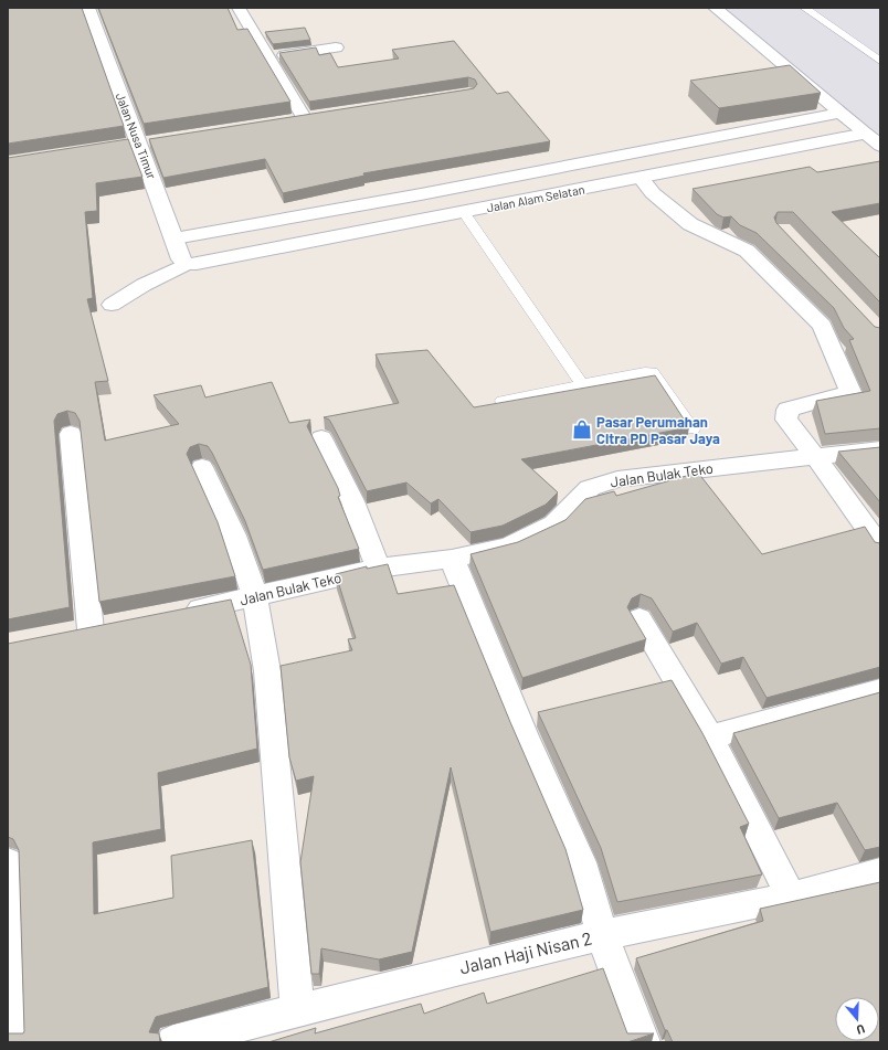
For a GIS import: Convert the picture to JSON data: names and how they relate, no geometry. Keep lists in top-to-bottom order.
{
  "streets": {
    "street": [
      "Jalan Nusa Timur",
      "Jalan Alam Selatan",
      "Jalan Bulak Teko",
      "Jalan Haji Nisan 2"
    ]
  },
  "crossings": [
    ["Jalan Nusa Timur", "Jalan Alam Selatan"]
  ],
  "places": {
    "shop": ["Pasar Perumahan Citra PD Pasar Jaya"]
  },
  "north": "bottom"
}
